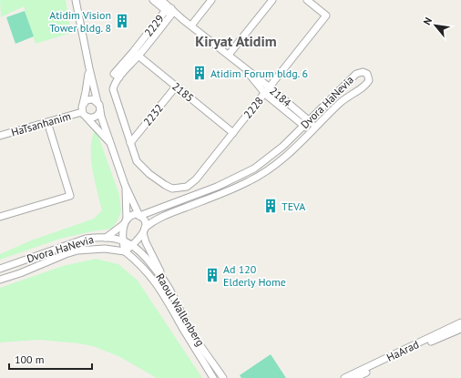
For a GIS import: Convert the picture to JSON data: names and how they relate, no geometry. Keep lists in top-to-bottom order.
{
  "streets": {
    "street": [
      "2229",
      "2185",
      "2184",
      "Dvora HaNevia",
      "2228",
      "2232",
      "HaTsanhanim",
      "Raoul Wallenberg",
      "HaArad"
    ]
  },
  "crossings": [
    ["2229", "2185"],
    ["2229", "2184"],
    ["2229", "2228"],
    ["2229", "2232"],
    ["2185", "2228"],
    ["2185", "2232"],
    ["2184", "Dvora HaNevia"],
    ["2184", "2228"],
    ["Dvora HaNevia", "Raoul Wallenberg"]
  ],
  "districts": ["Kiryat Atidim"],
  "places": {
    "building": [
      "Atidim Vision Tower bldg. 8",
      "Atidim Forum bldg. 6",
      "TEVA",
      "Ad 120 Elderly Home"
    ]
  },
  "scale_bar": "100 m",
  "north": "top left"
}
